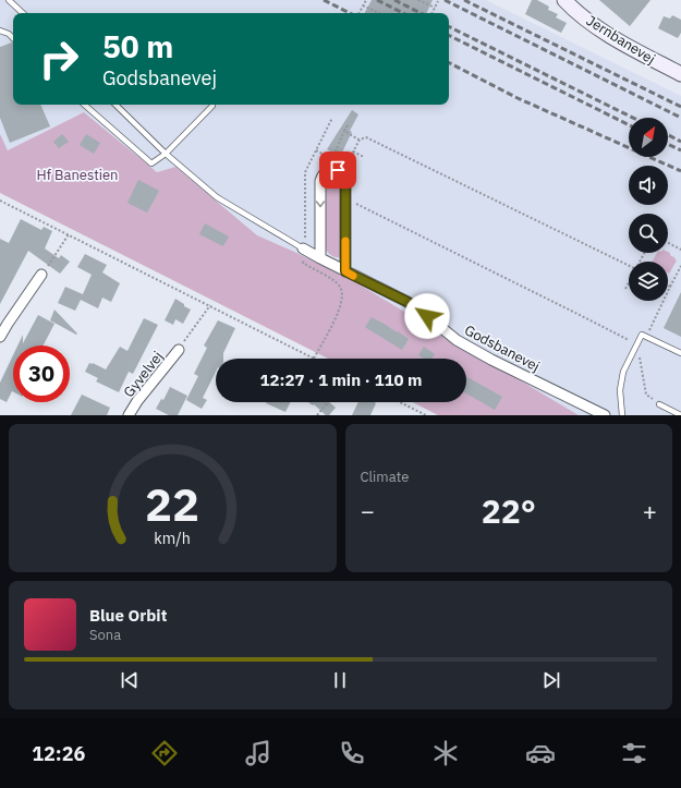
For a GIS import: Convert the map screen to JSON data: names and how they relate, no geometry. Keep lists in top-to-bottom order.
{
  "streets": {
    "main road": ["Jernbanevej"],
    "street": ["Godsbanevej", "Gyvelvej"]
  },
  "parks": ["Hf Banestien"],
  "north": "top right",
  "page": {
    "turn": ["50 m", "Godsbanevej"],
    "limit": "30",
    "trip": "12:27 · 1 min · 110 m",
    "tile": "Climate",
    "heat": ["−", "22°", "+"],
    "song": ["Blue Orbit", "Sona"],
    "tabs": "12:26",
    "gauge": ["22", "km/h"]
  }
}
